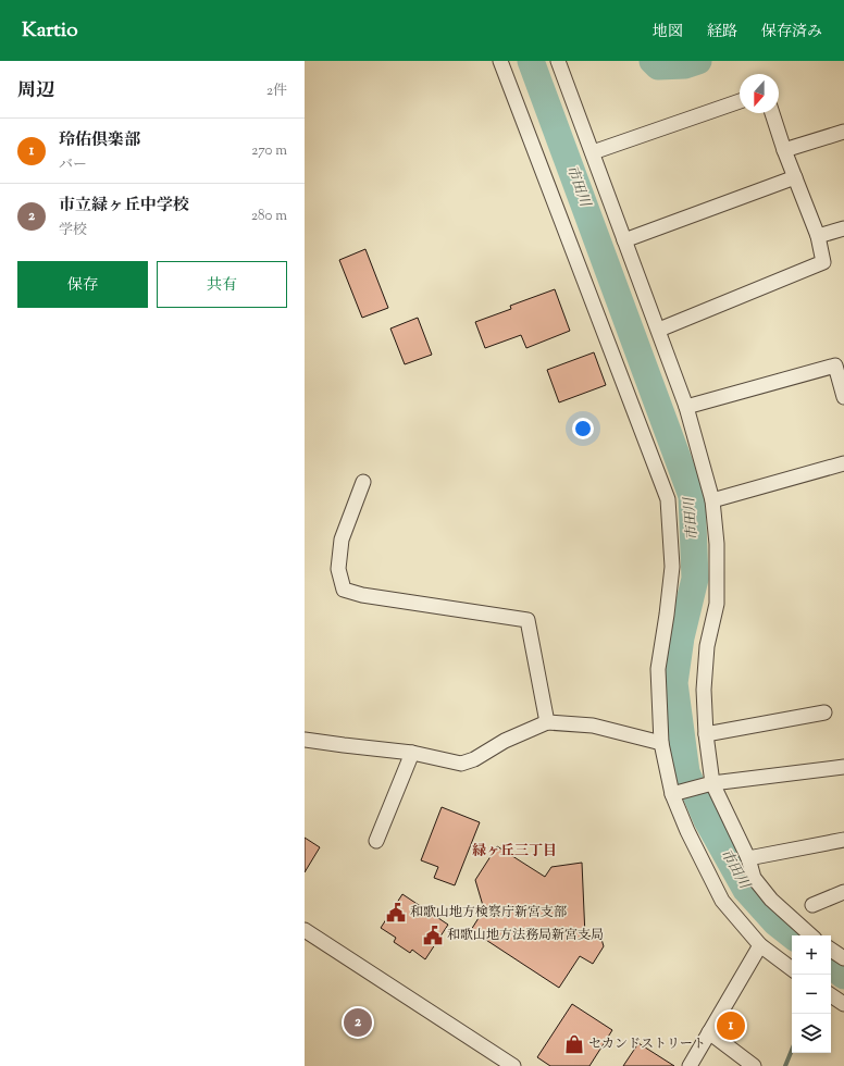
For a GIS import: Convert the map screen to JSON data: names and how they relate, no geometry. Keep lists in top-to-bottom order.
{
  "districts": ["緑ヶ丘三丁目"],
  "water": ["市田川"],
  "places": {
    "public building": ["和歌山地方検察庁新宮支部", "和歌山地方法務局新宮支局"],
    "shop": ["セカンドストリート"]
  },
  "north": "bottom",
  "page": {
    "header": "Kartio",
    "nav": ["地図", "経路", "保存済み"],
    "heading": ["周辺", "2件"],
    "list": [
      {
        "mark": "1",
        "name": "玲佑倶楽部",
        "note": "バー",
        "value": "270 m"
      },
      {
        "mark": "2",
        "name": "市立緑ヶ丘中学校",
        "note": "学校",
        "value": "280 m"
      }
    ],
    "buttons": ["保存", "共有"],
    "map_buttons": ["+", "−"],
    "pins": ["2", "1"]
  }
}
